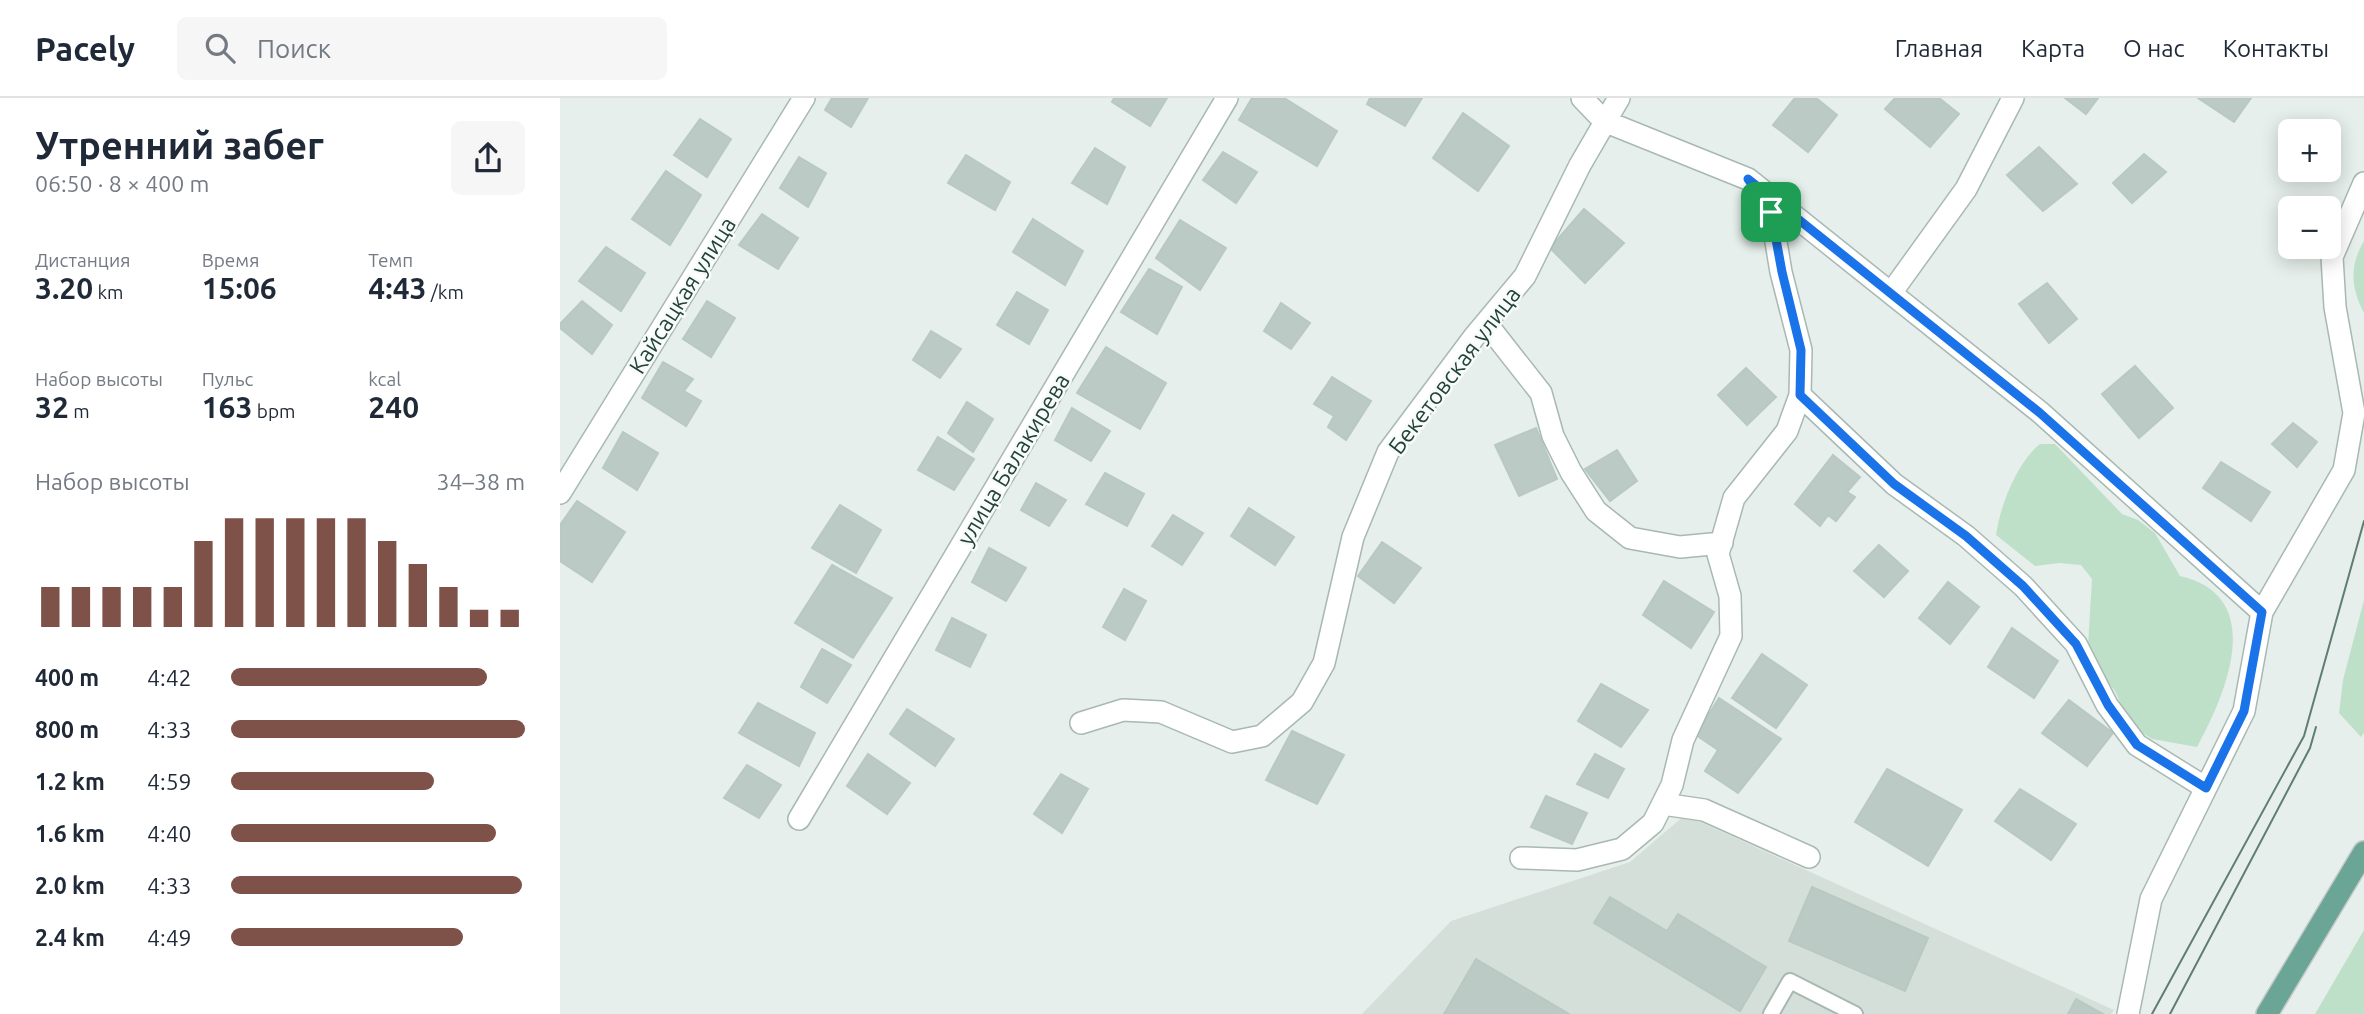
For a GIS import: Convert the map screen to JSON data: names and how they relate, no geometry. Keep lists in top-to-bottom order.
{
  "streets": {
    "street": ["Кайсацкая улица", "Бекетовская улица", "улица Балакирева"]
  },
  "page": {
    "header": "Pacely",
    "search": "Поиск",
    "nav": [
      "Главная",
      "Карта",
      "О нас",
      "Контакты"
    ],
    "heading": ["Утренний забег", "06:50 · 8 × 400 m"],
    "map_buttons": ["+", "−"],
    "stats": [
      ["Дистанция", "3.20 km"],
      ["Время", "15:06"],
      ["Темп", "4:43 /km"],
      ["Набор высоты", "32 m"],
      ["Пульс", "163 bpm"],
      ["kcal", "240"]
    ],
    "chart": ["Набор высоты", "34–38 m"],
    "list": [
      {
        "name": "400 m",
        "note": "4:42"
      },
      {
        "name": "800 m",
        "note": "4:33"
      },
      {
        "name": "1.2 km",
        "note": "4:59"
      },
      {
        "name": "1.6 km",
        "note": "4:40"
      },
      {
        "name": "2.0 km",
        "note": "4:33"
      },
      {
        "name": "2.4 km",
        "note": "4:49"
      }
    ]
  }
}
